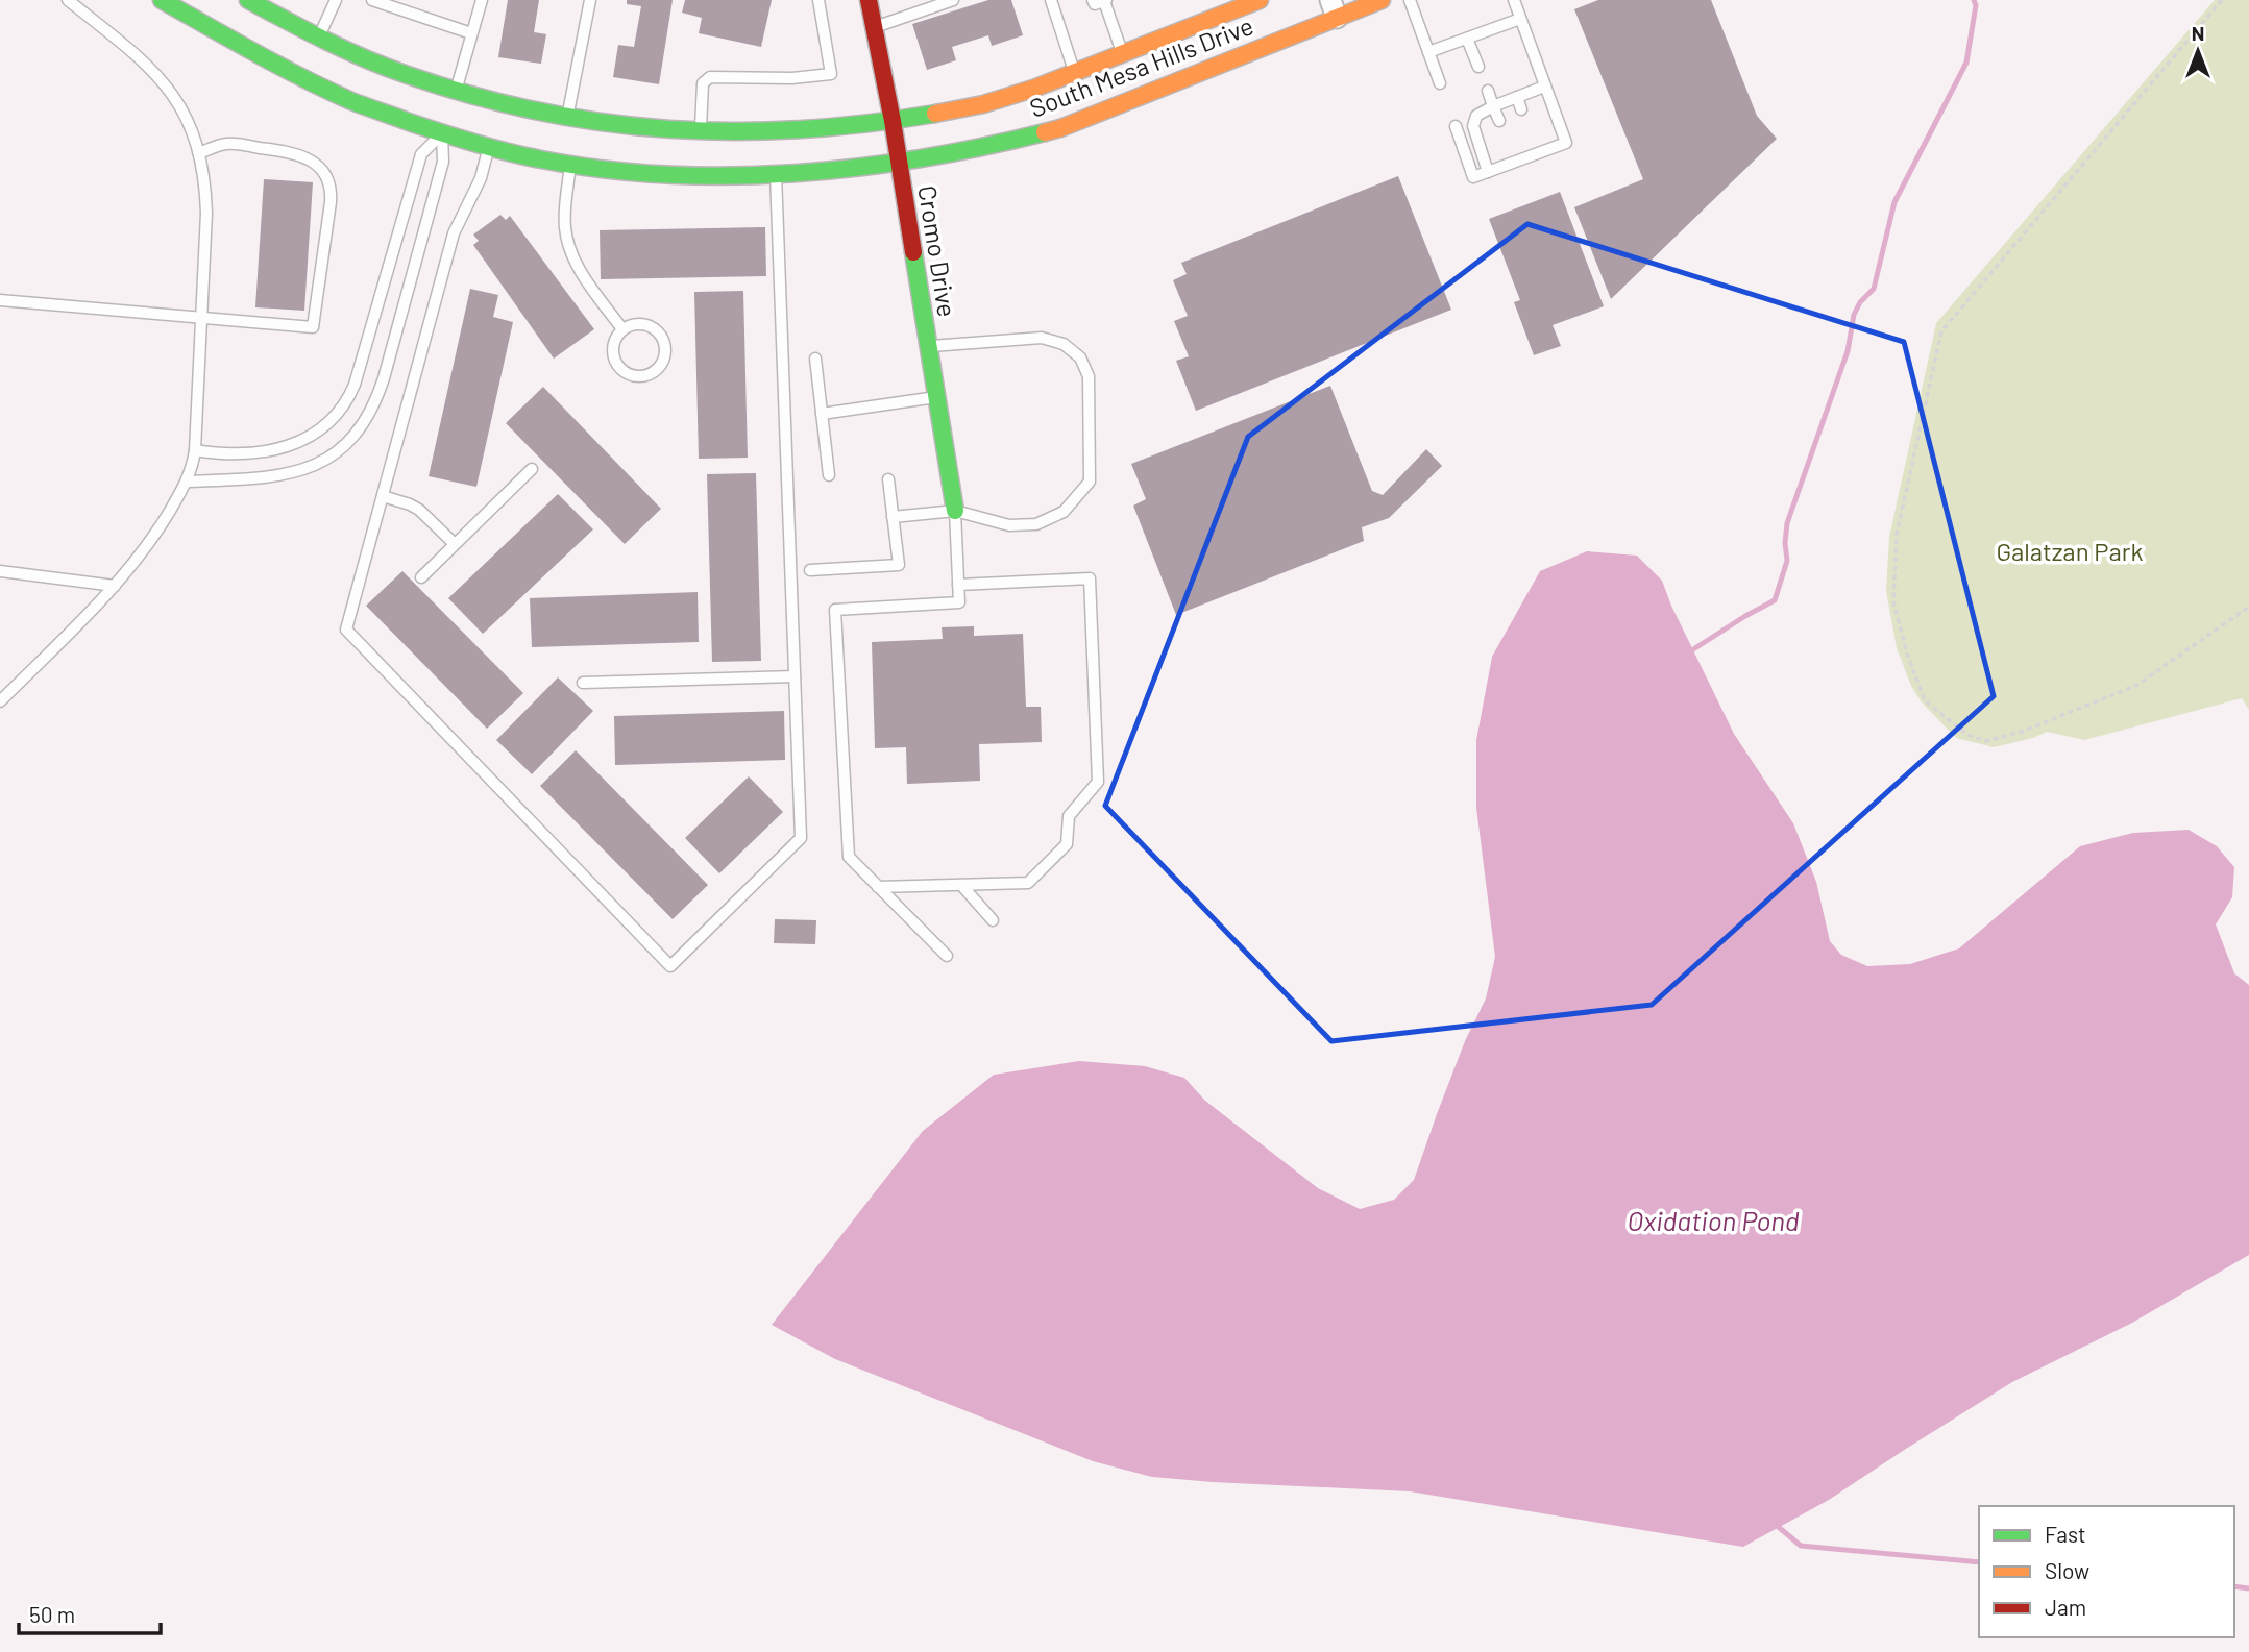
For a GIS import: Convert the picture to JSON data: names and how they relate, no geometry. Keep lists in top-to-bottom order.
{
  "streets": {
    "street": ["South Mesa Hills Drive", "Cromo Drive"]
  },
  "crossings": [
    ["South Mesa Hills Drive", "Cromo Drive"]
  ],
  "water": ["Oxidation Pond"],
  "parks": ["Galatzan Park"],
  "legend": ["Fast", "Slow", "Jam"],
  "scale_bar": "50 m",
  "north": "top"
}
